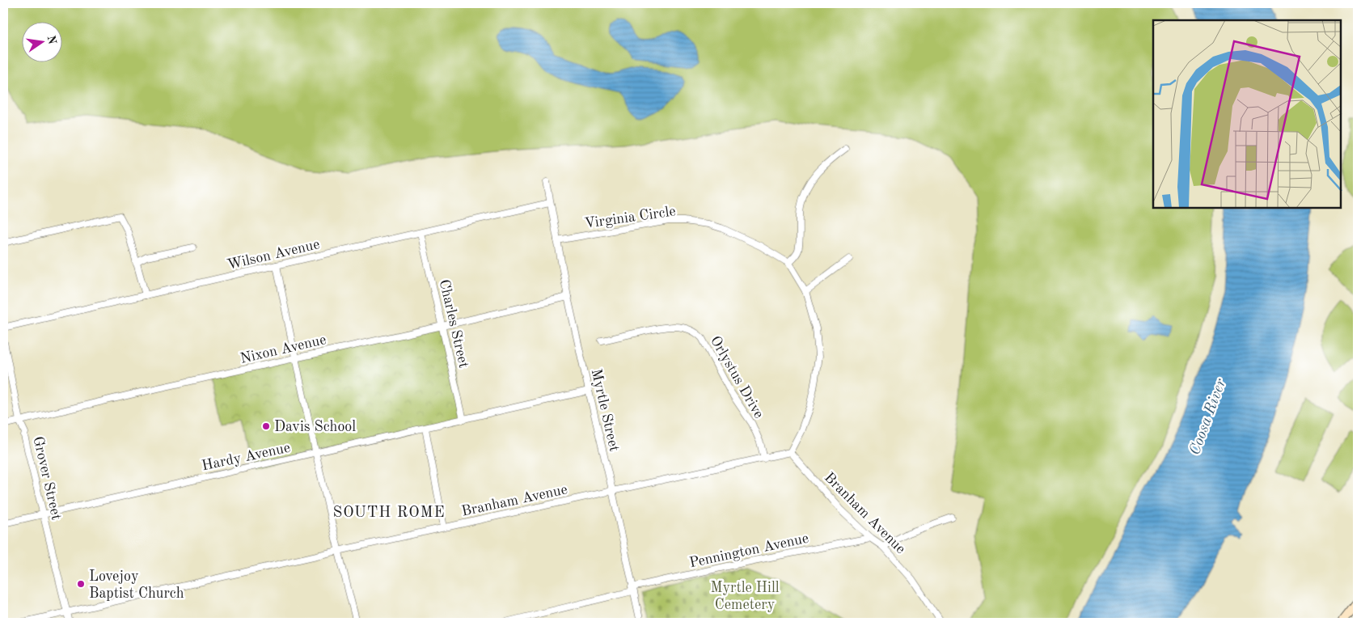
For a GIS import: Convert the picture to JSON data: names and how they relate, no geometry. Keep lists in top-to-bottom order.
{
  "streets": {
    "street": [
      "Virginia Circle",
      "Wilson Avenue",
      "Charles Street",
      "Nixon Avenue",
      "Orlystus Drive",
      "Myrtle Street",
      "Hardy Avenue",
      "Grover Street",
      "Branham Avenue",
      "Pennington Avenue"
    ]
  },
  "crossings": [
    ["Virginia Circle", "Myrtle Street"],
    ["Virginia Circle", "Branham Avenue"],
    ["Wilson Avenue", "Charles Street"],
    ["Wilson Avenue", "Myrtle Street"],
    ["Charles Street", "Nixon Avenue"],
    ["Charles Street", "Hardy Avenue"],
    ["Nixon Avenue", "Myrtle Street"],
    ["Nixon Avenue", "Grover Street"],
    ["Orlystus Drive", "Branham Avenue"],
    ["Myrtle Street", "Hardy Avenue"],
    ["Myrtle Street", "Branham Avenue"],
    ["Myrtle Street", "Pennington Avenue"],
    ["Hardy Avenue", "Grover Street"],
    ["Grover Street", "Branham Avenue"],
    ["Branham Avenue", "Pennington Avenue"]
  ],
  "districts": ["SOUTH ROME"],
  "water": ["Coosa River"],
  "parks": ["Myrtle Hill Cemetery"],
  "places": ["Davis School", "Lovejoy Baptist Church"],
  "north": "right"
}
